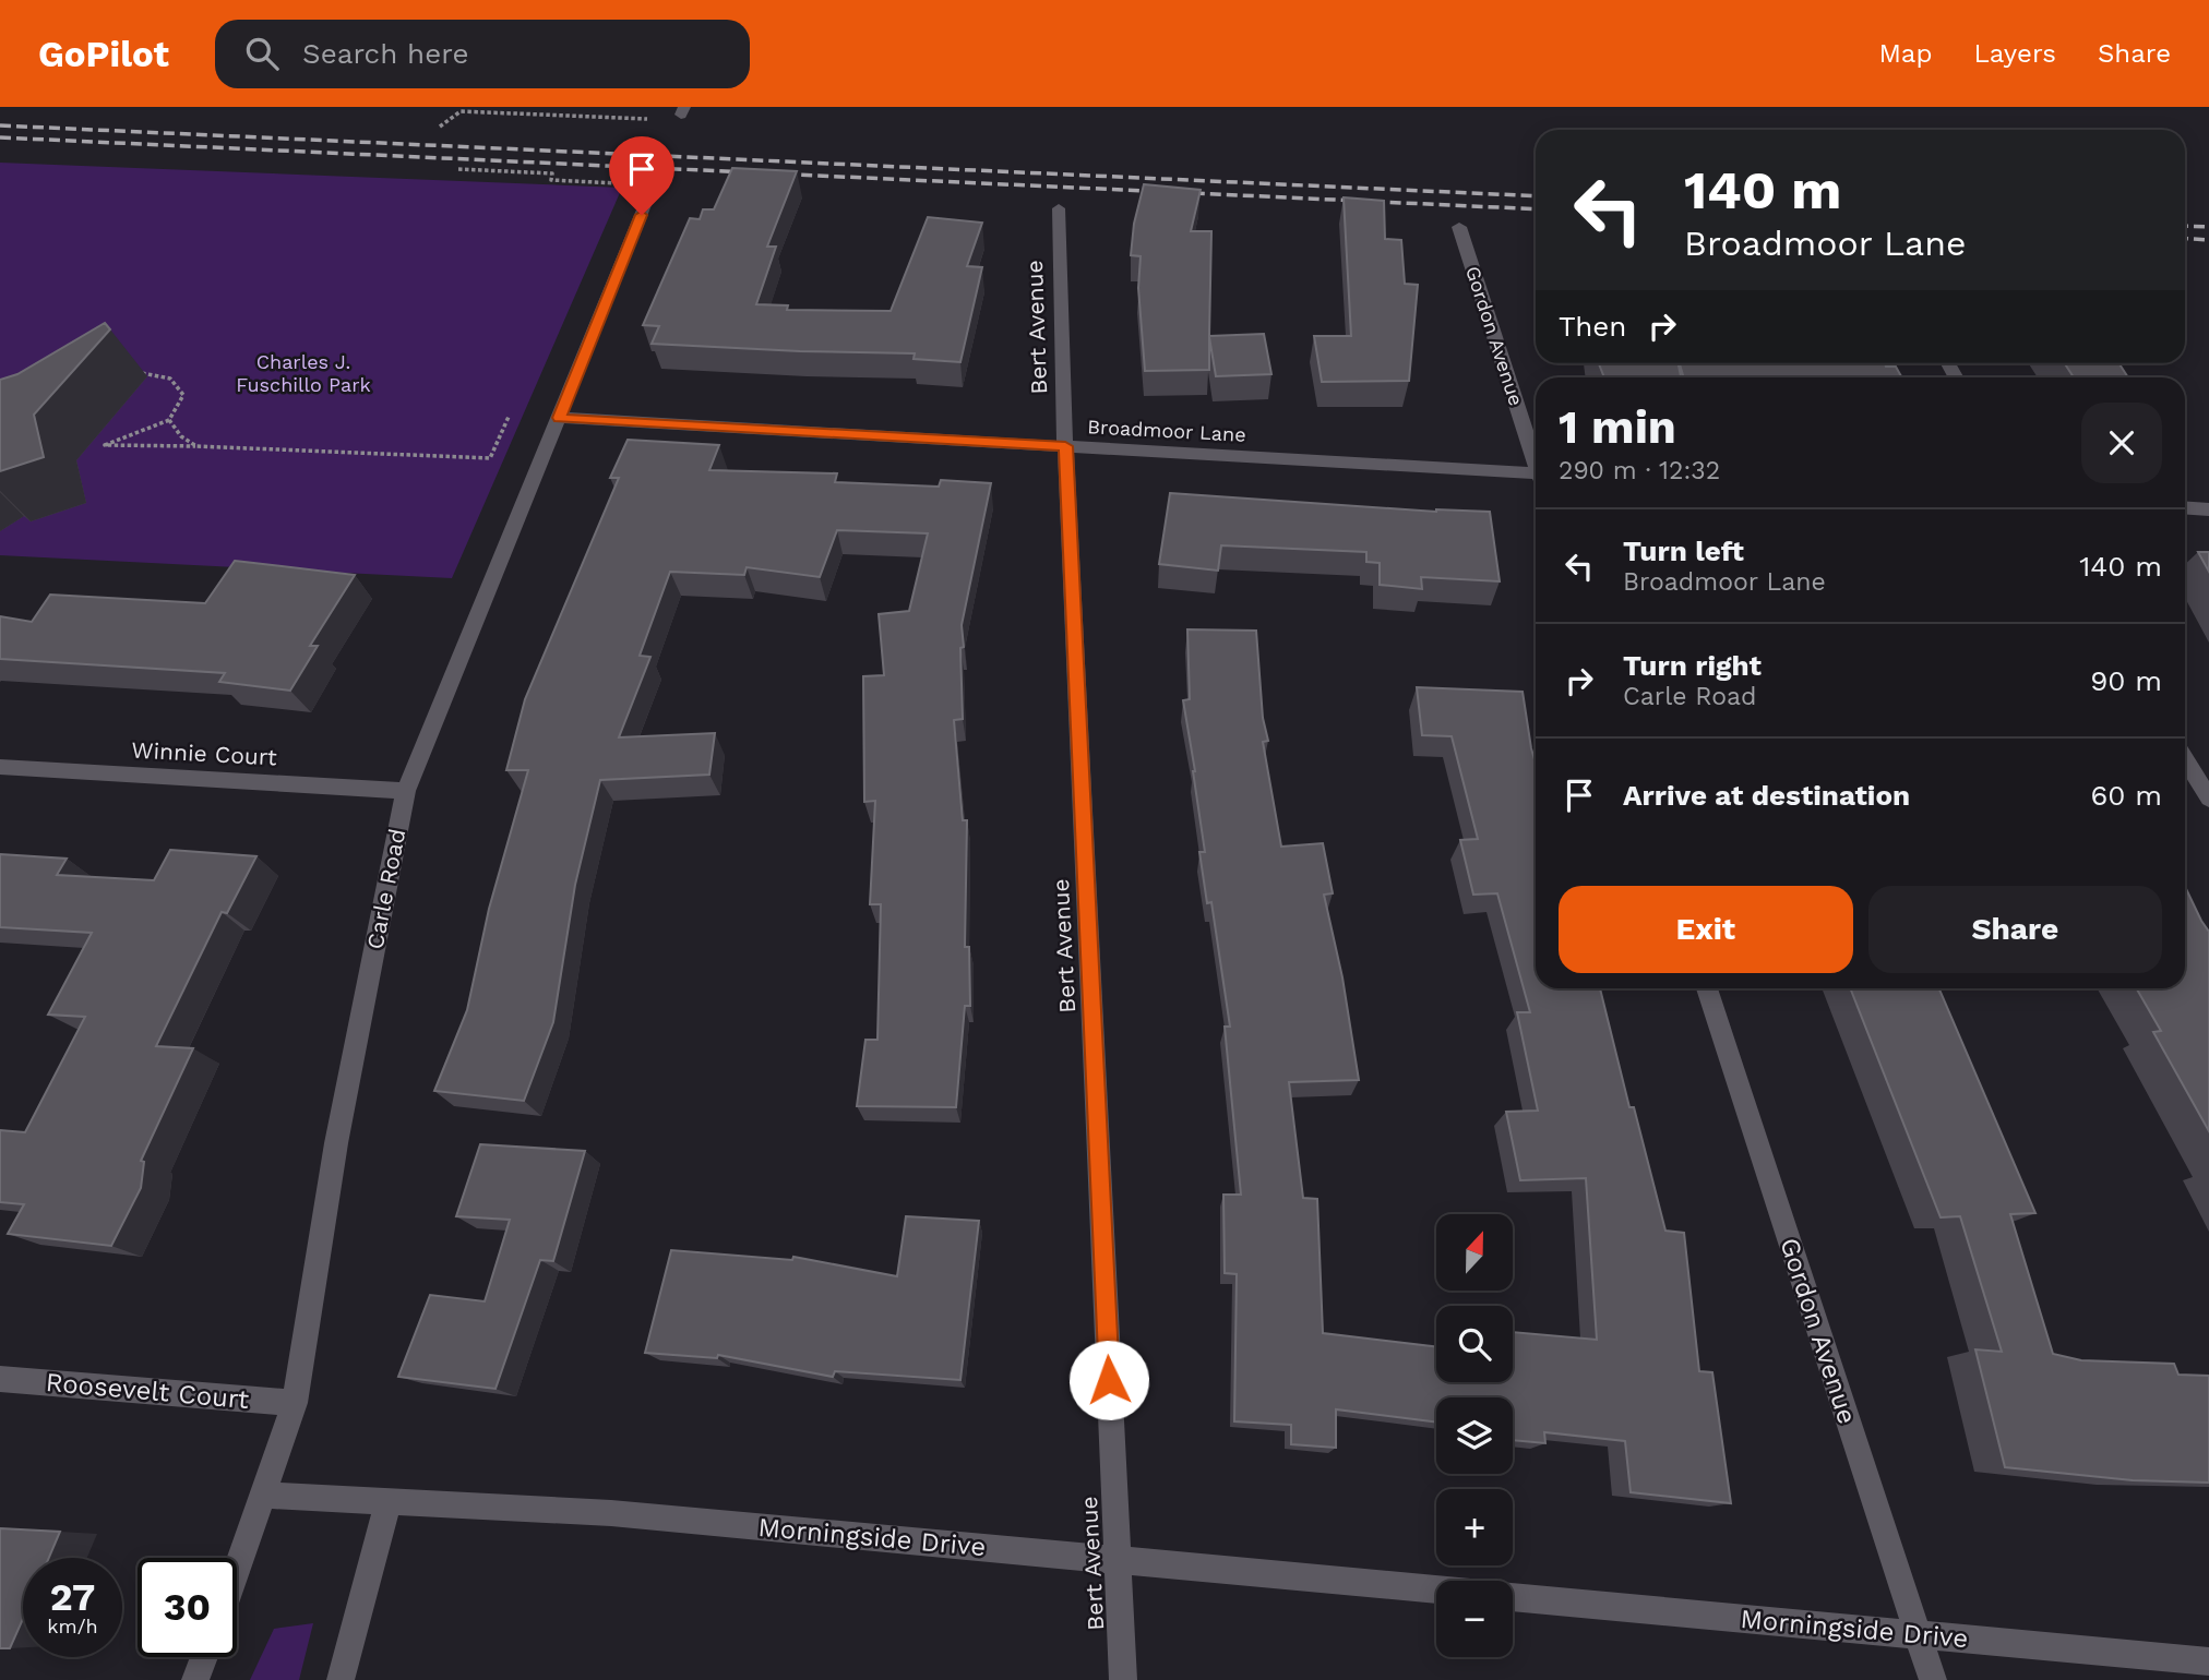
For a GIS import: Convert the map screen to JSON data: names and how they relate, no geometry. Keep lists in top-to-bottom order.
{
  "streets": {
    "street": [
      "Bert Avenue",
      "Gordon Avenue",
      "Broadmoor Lane",
      "Winnie Court",
      "Carle Road",
      "Roosevelt Court",
      "Morningside Drive"
    ]
  },
  "crossings": [
    ["Bert Avenue", "Broadmoor Lane"],
    ["Bert Avenue", "Morningside Drive"],
    ["Gordon Avenue", "Morningside Drive"],
    ["Broadmoor Lane", "Carle Road"],
    ["Winnie Court", "Carle Road"],
    ["Carle Road", "Roosevelt Court"],
    ["Carle Road", "Morningside Drive"]
  ],
  "parks": ["Charles J. Fuschillo Park"],
  "north": "top",
  "page": {
    "header": "GoPilot",
    "search": "Search here",
    "nav": ["Map", "Layers", "Share"],
    "turn": ["140 m", "Broadmoor Lane"],
    "then": "Then",
    "heading": ["1 min", "290 m · 12:32"],
    "list": [
      {
        "name": "Turn left",
        "note": "Broadmoor Lane",
        "value": "140 m"
      },
      {
        "name": "Turn right",
        "note": "Carle Road",
        "value": "90 m"
      },
      {
        "name": "Arrive at destination",
        "value": "60 m"
      }
    ],
    "buttons": ["Exit", "Share"],
    "map_buttons": ["+", "−"],
    "speed": "27 km/h",
    "limit": "30"
  }
}
